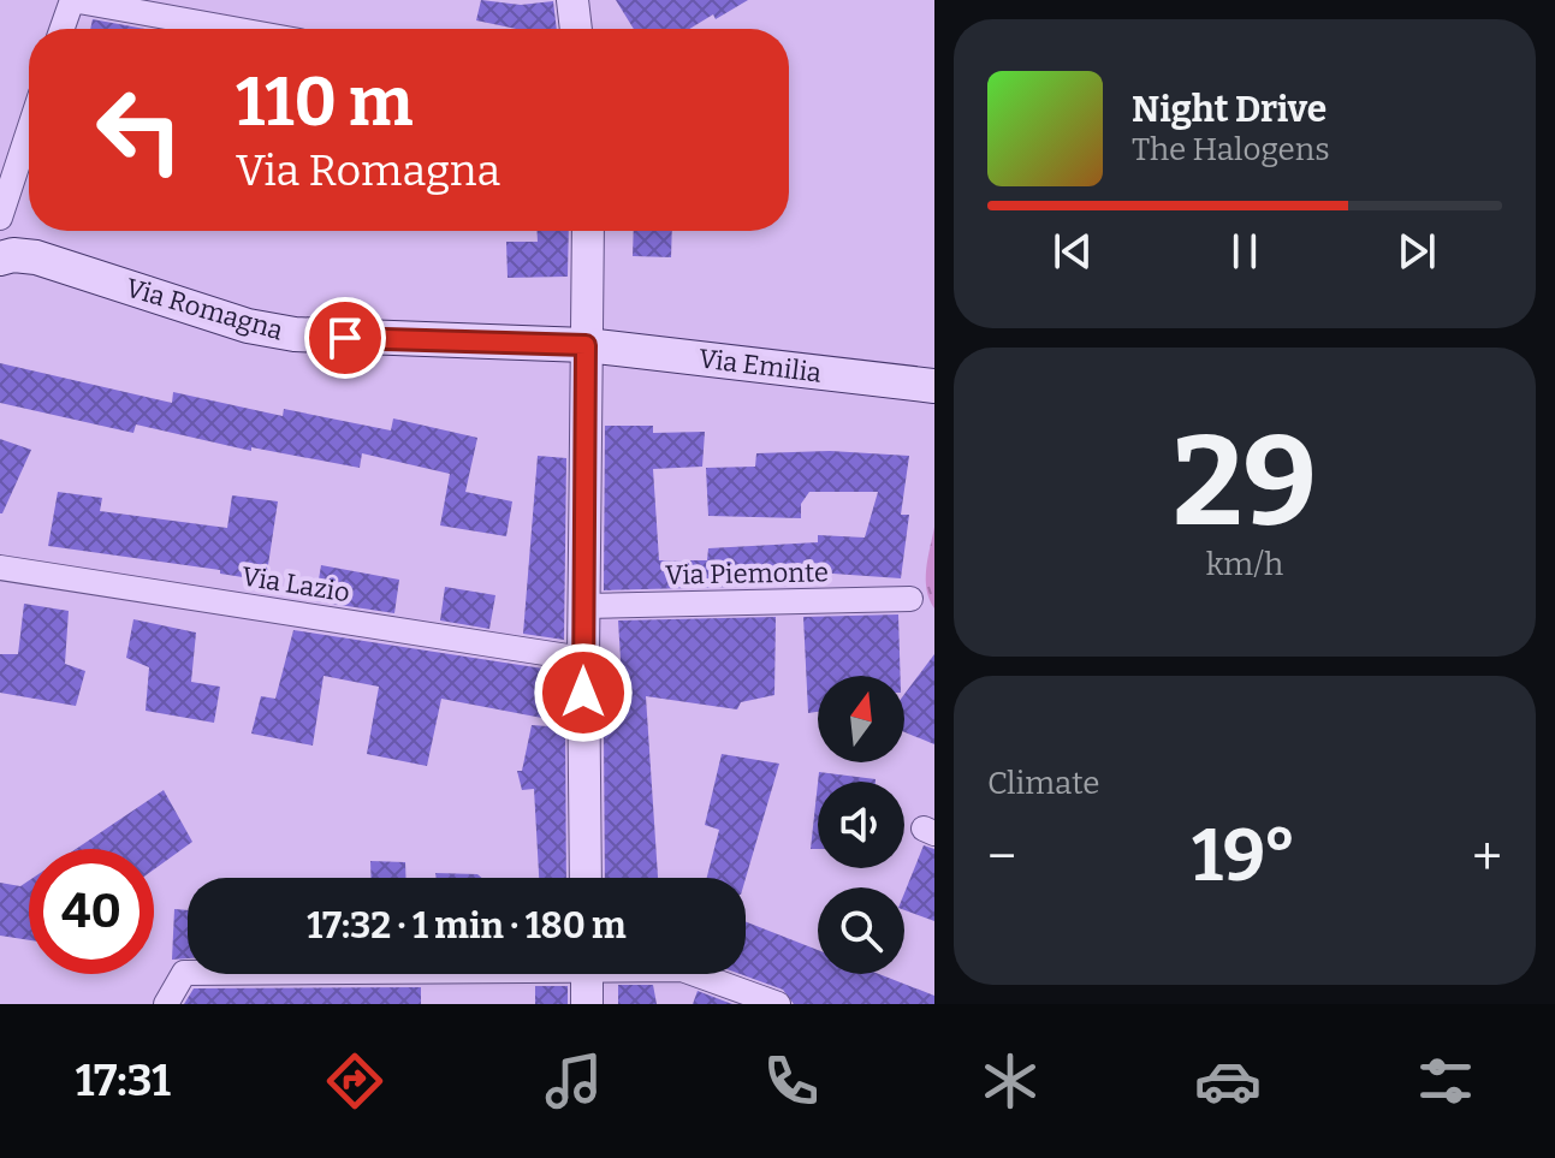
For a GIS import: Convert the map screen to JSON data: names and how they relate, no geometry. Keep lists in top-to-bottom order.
{
  "streets": {
    "main road": ["Via Romagna", "Via Emilia"],
    "street": ["Via Piemonte", "Via Lazio"]
  },
  "crossings": [
    ["Via Romagna", "Via Emilia"]
  ],
  "north": "top",
  "page": {
    "turn": ["110 m", "Via Romagna"],
    "song": ["Night Drive", "The Halogens"],
    "tile": [
      ["29", "km/h"],
      "Climate"
    ],
    "heat": ["−", "19°", "+"],
    "limit": "40",
    "trip": "17:32 · 1 min · 180 m",
    "tabs": "17:31"
  }
}
